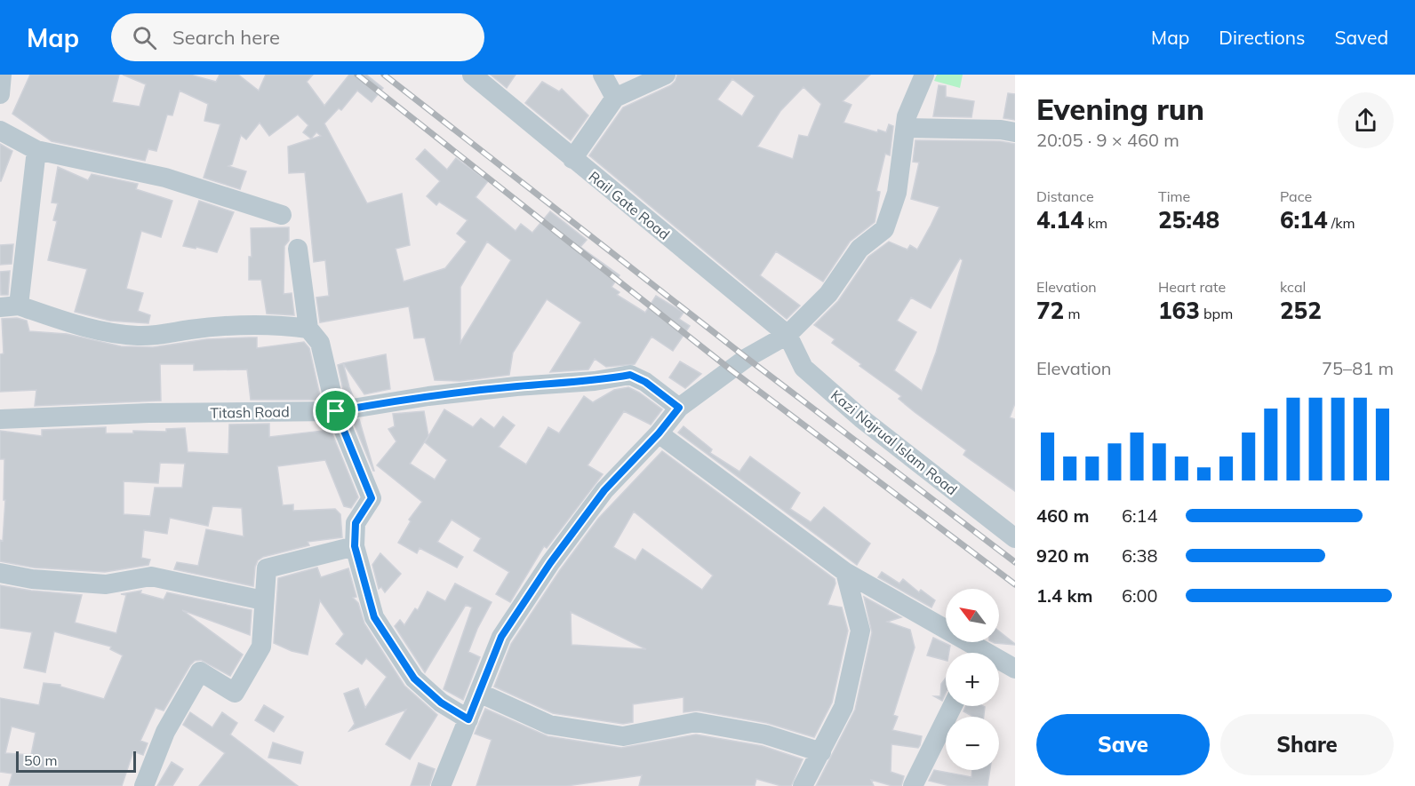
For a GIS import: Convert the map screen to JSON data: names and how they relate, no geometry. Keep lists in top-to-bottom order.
{
  "streets": {
    "street": ["Rail Gate Road", "Titash Road", "Kazi Najrual Islam Road"]
  },
  "crossings": [
    ["Rail Gate Road", "Kazi Najrual Islam Road"]
  ],
  "scale_bar": "50 m",
  "north": "top left",
  "page": {
    "header": "Map",
    "search": "Search here",
    "nav": ["Map", "Directions", "Saved"],
    "heading": ["Evening run", "20:05 · 9 × 460 m"],
    "stats": [
      ["Distance", "4.14 km"],
      ["Time", "25:48"],
      ["Pace", "6:14 /km"],
      ["Elevation", "72 m"],
      ["Heart rate", "163 bpm"],
      ["kcal", "252"]
    ],
    "chart": ["Elevation", "75–81 m"],
    "list": [
      {
        "name": "460 m",
        "note": "6:14"
      },
      {
        "name": "920 m",
        "note": "6:38"
      },
      {
        "name": "1.4 km",
        "note": "6:00"
      }
    ],
    "map_buttons": ["+", "−"],
    "buttons": ["Save", "Share"],
    "scale": "50 m"
  }
}
